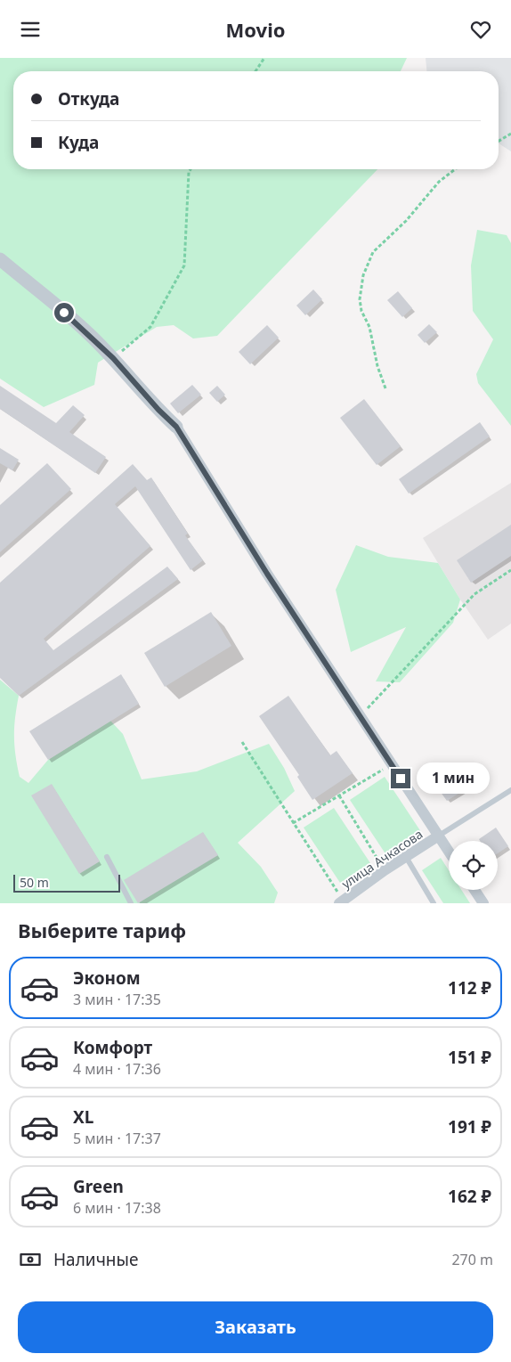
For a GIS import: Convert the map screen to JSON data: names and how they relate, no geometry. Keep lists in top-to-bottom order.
{
  "streets": {
    "street": ["улица Ачкасова"]
  },
  "scale_bar": "50 m",
  "page": {
    "header": "Movio",
    "banner": ["Откуда", "Куда"],
    "bubble": "1 мин",
    "scale": "50 m",
    "heading": "Выберите тариф",
    "list": [
      {
        "name": "Эконом",
        "note": "3 мин · 17:35",
        "value": "112 ₽"
      },
      {
        "name": "Комфорт",
        "note": "4 мин · 17:36",
        "value": "151 ₽"
      },
      {
        "name": "XL",
        "note": "5 мин · 17:37",
        "value": "191 ₽"
      },
      {
        "name": "Green",
        "note": "6 мин · 17:38",
        "value": "162 ₽"
      }
    ],
    "pay": ["Наличные", "270 m"],
    "buttons": "Заказать"
  }
}
